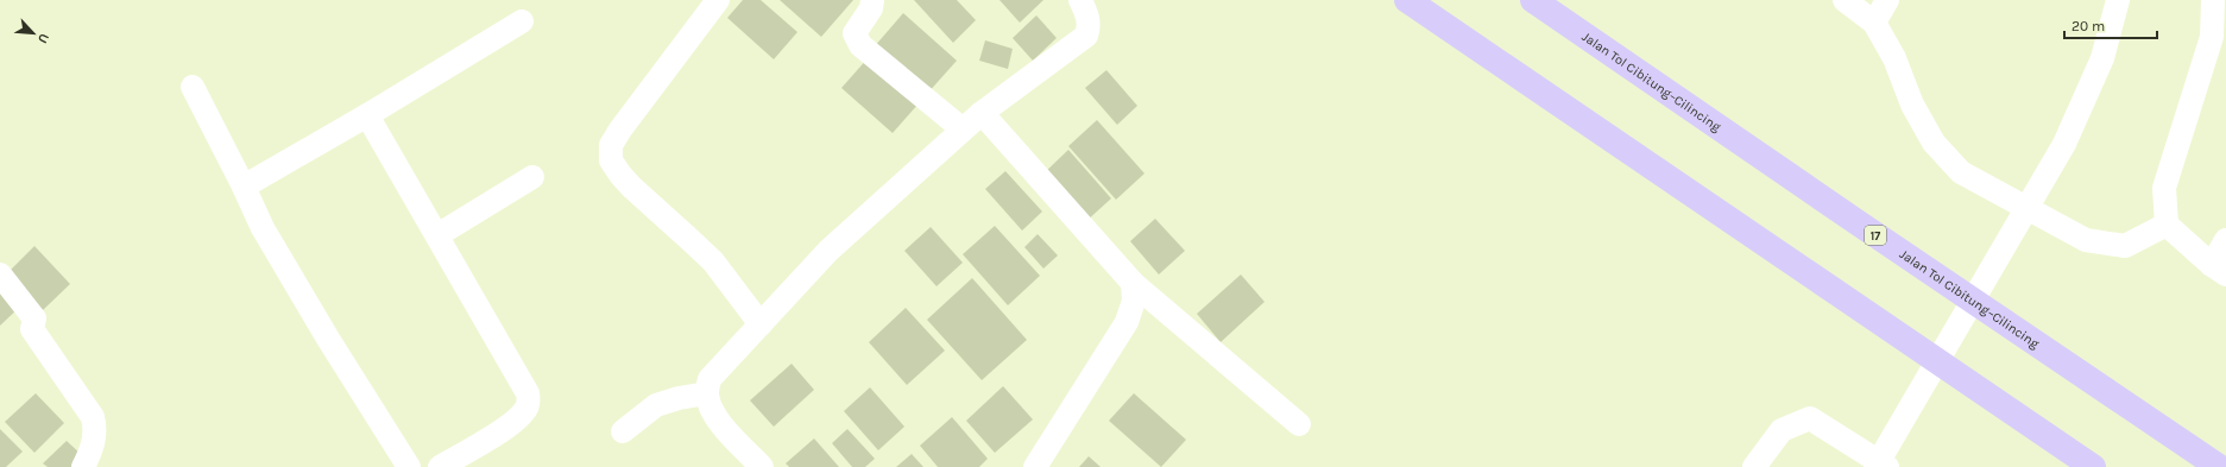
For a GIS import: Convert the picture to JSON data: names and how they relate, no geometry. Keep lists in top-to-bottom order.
{
  "streets": {
    "highway": ["Jalan Tol Cibitung–Cilincing", "17"]
  },
  "scale_bar": "20 m",
  "north": "bottom right"
}
